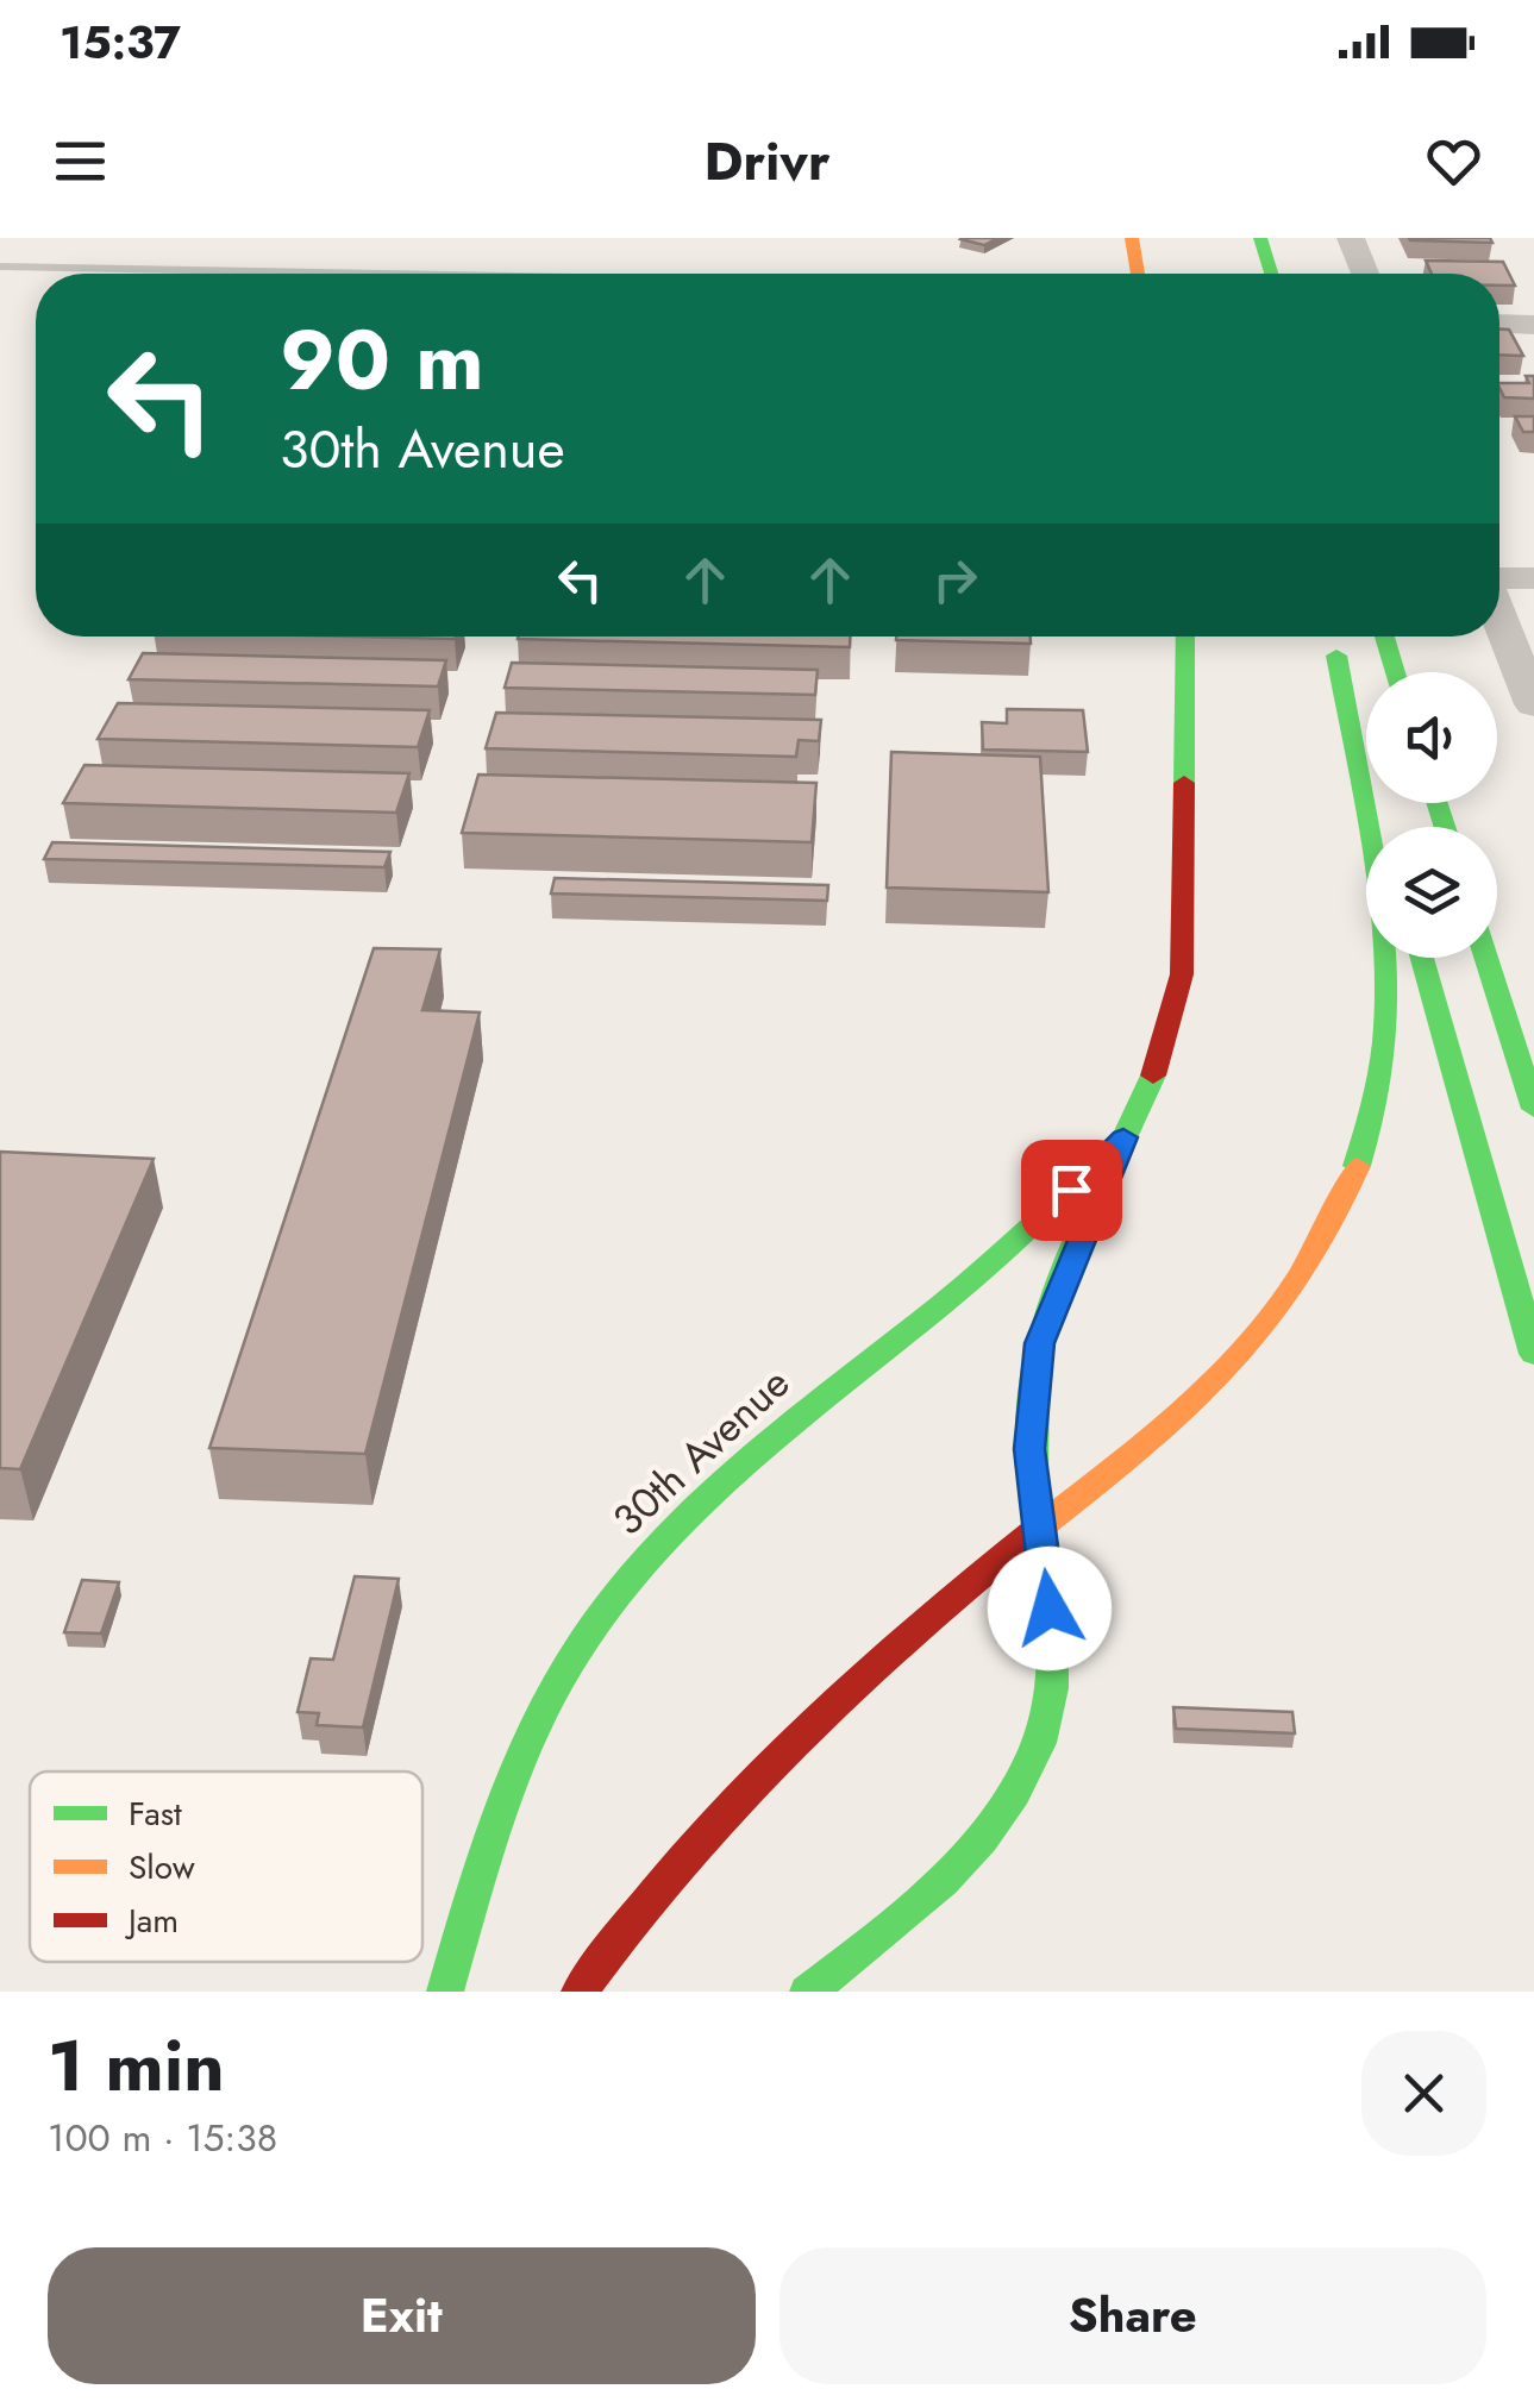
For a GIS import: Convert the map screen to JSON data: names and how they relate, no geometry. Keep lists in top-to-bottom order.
{
  "streets": {
    "main road": ["30th Avenue"]
  },
  "legend": ["Fast", "Slow", "Jam"],
  "page": {
    "status": "15:37",
    "header": "Drivr",
    "turn": ["90 m", "30th Avenue"],
    "heading": ["1 min", "100 m · 15:38"],
    "buttons": ["Exit", "Share"]
  }
}
